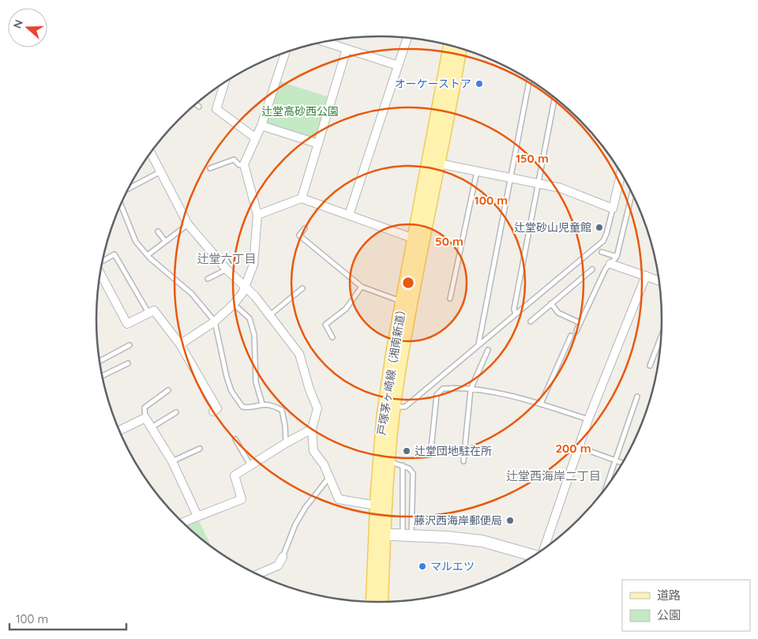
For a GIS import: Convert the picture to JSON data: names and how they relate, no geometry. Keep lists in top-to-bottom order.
{
  "streets": {
    "main road": ["戸塚茅ヶ崎線（湘南新道）"]
  },
  "districts": ["辻堂六丁目", "辻堂西海岸二丁目"],
  "parks": ["辻堂高砂西公園"],
  "places": [
    "オーケーストア",
    "辻堂砂山児童館",
    "辻堂団地駐在所",
    "藤沢西海岸郵便局",
    "マルエツ"
  ],
  "legend": ["道路", "公園"],
  "scale_bar": "100 m",
  "north": "left",
  "rings": [
    "150 m",
    "100 m",
    "50 m",
    "200 m"
  ]
}
